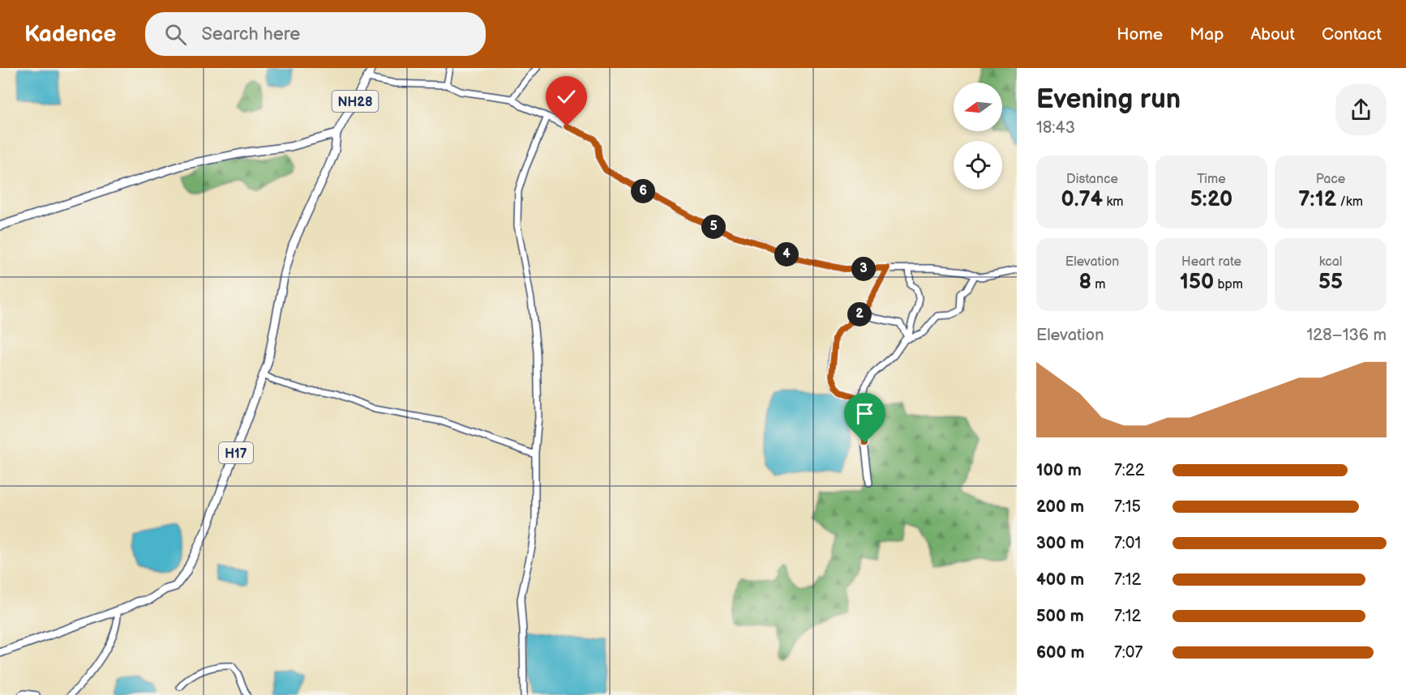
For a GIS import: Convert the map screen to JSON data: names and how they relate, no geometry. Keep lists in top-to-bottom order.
{
  "streets": {
    "main road": ["NH28", "H17"]
  },
  "crossings": [
    ["NH28", "H17"]
  ],
  "north": "left",
  "page": {
    "header": "Kadence",
    "search": "Search here",
    "nav": [
      "Home",
      "Map",
      "About",
      "Contact"
    ],
    "heading": ["Evening run", "18:43"],
    "stats": [
      ["Distance", "0.74 km"],
      ["Time", "5:20"],
      ["Pace", "7:12 /km"],
      ["Elevation", "8 m"],
      ["Heart rate", "150 bpm"],
      ["kcal", "55"]
    ],
    "pins": [
      "6",
      "5",
      "4",
      "3",
      "2"
    ],
    "chart": ["Elevation", "128–136 m"],
    "list": [
      {
        "name": "100 m",
        "note": "7:22"
      },
      {
        "name": "200 m",
        "note": "7:15"
      },
      {
        "name": "300 m",
        "note": "7:01"
      },
      {
        "name": "400 m",
        "note": "7:12"
      },
      {
        "name": "500 m",
        "note": "7:12"
      },
      {
        "name": "600 m",
        "note": "7:07"
      }
    ]
  }
}
